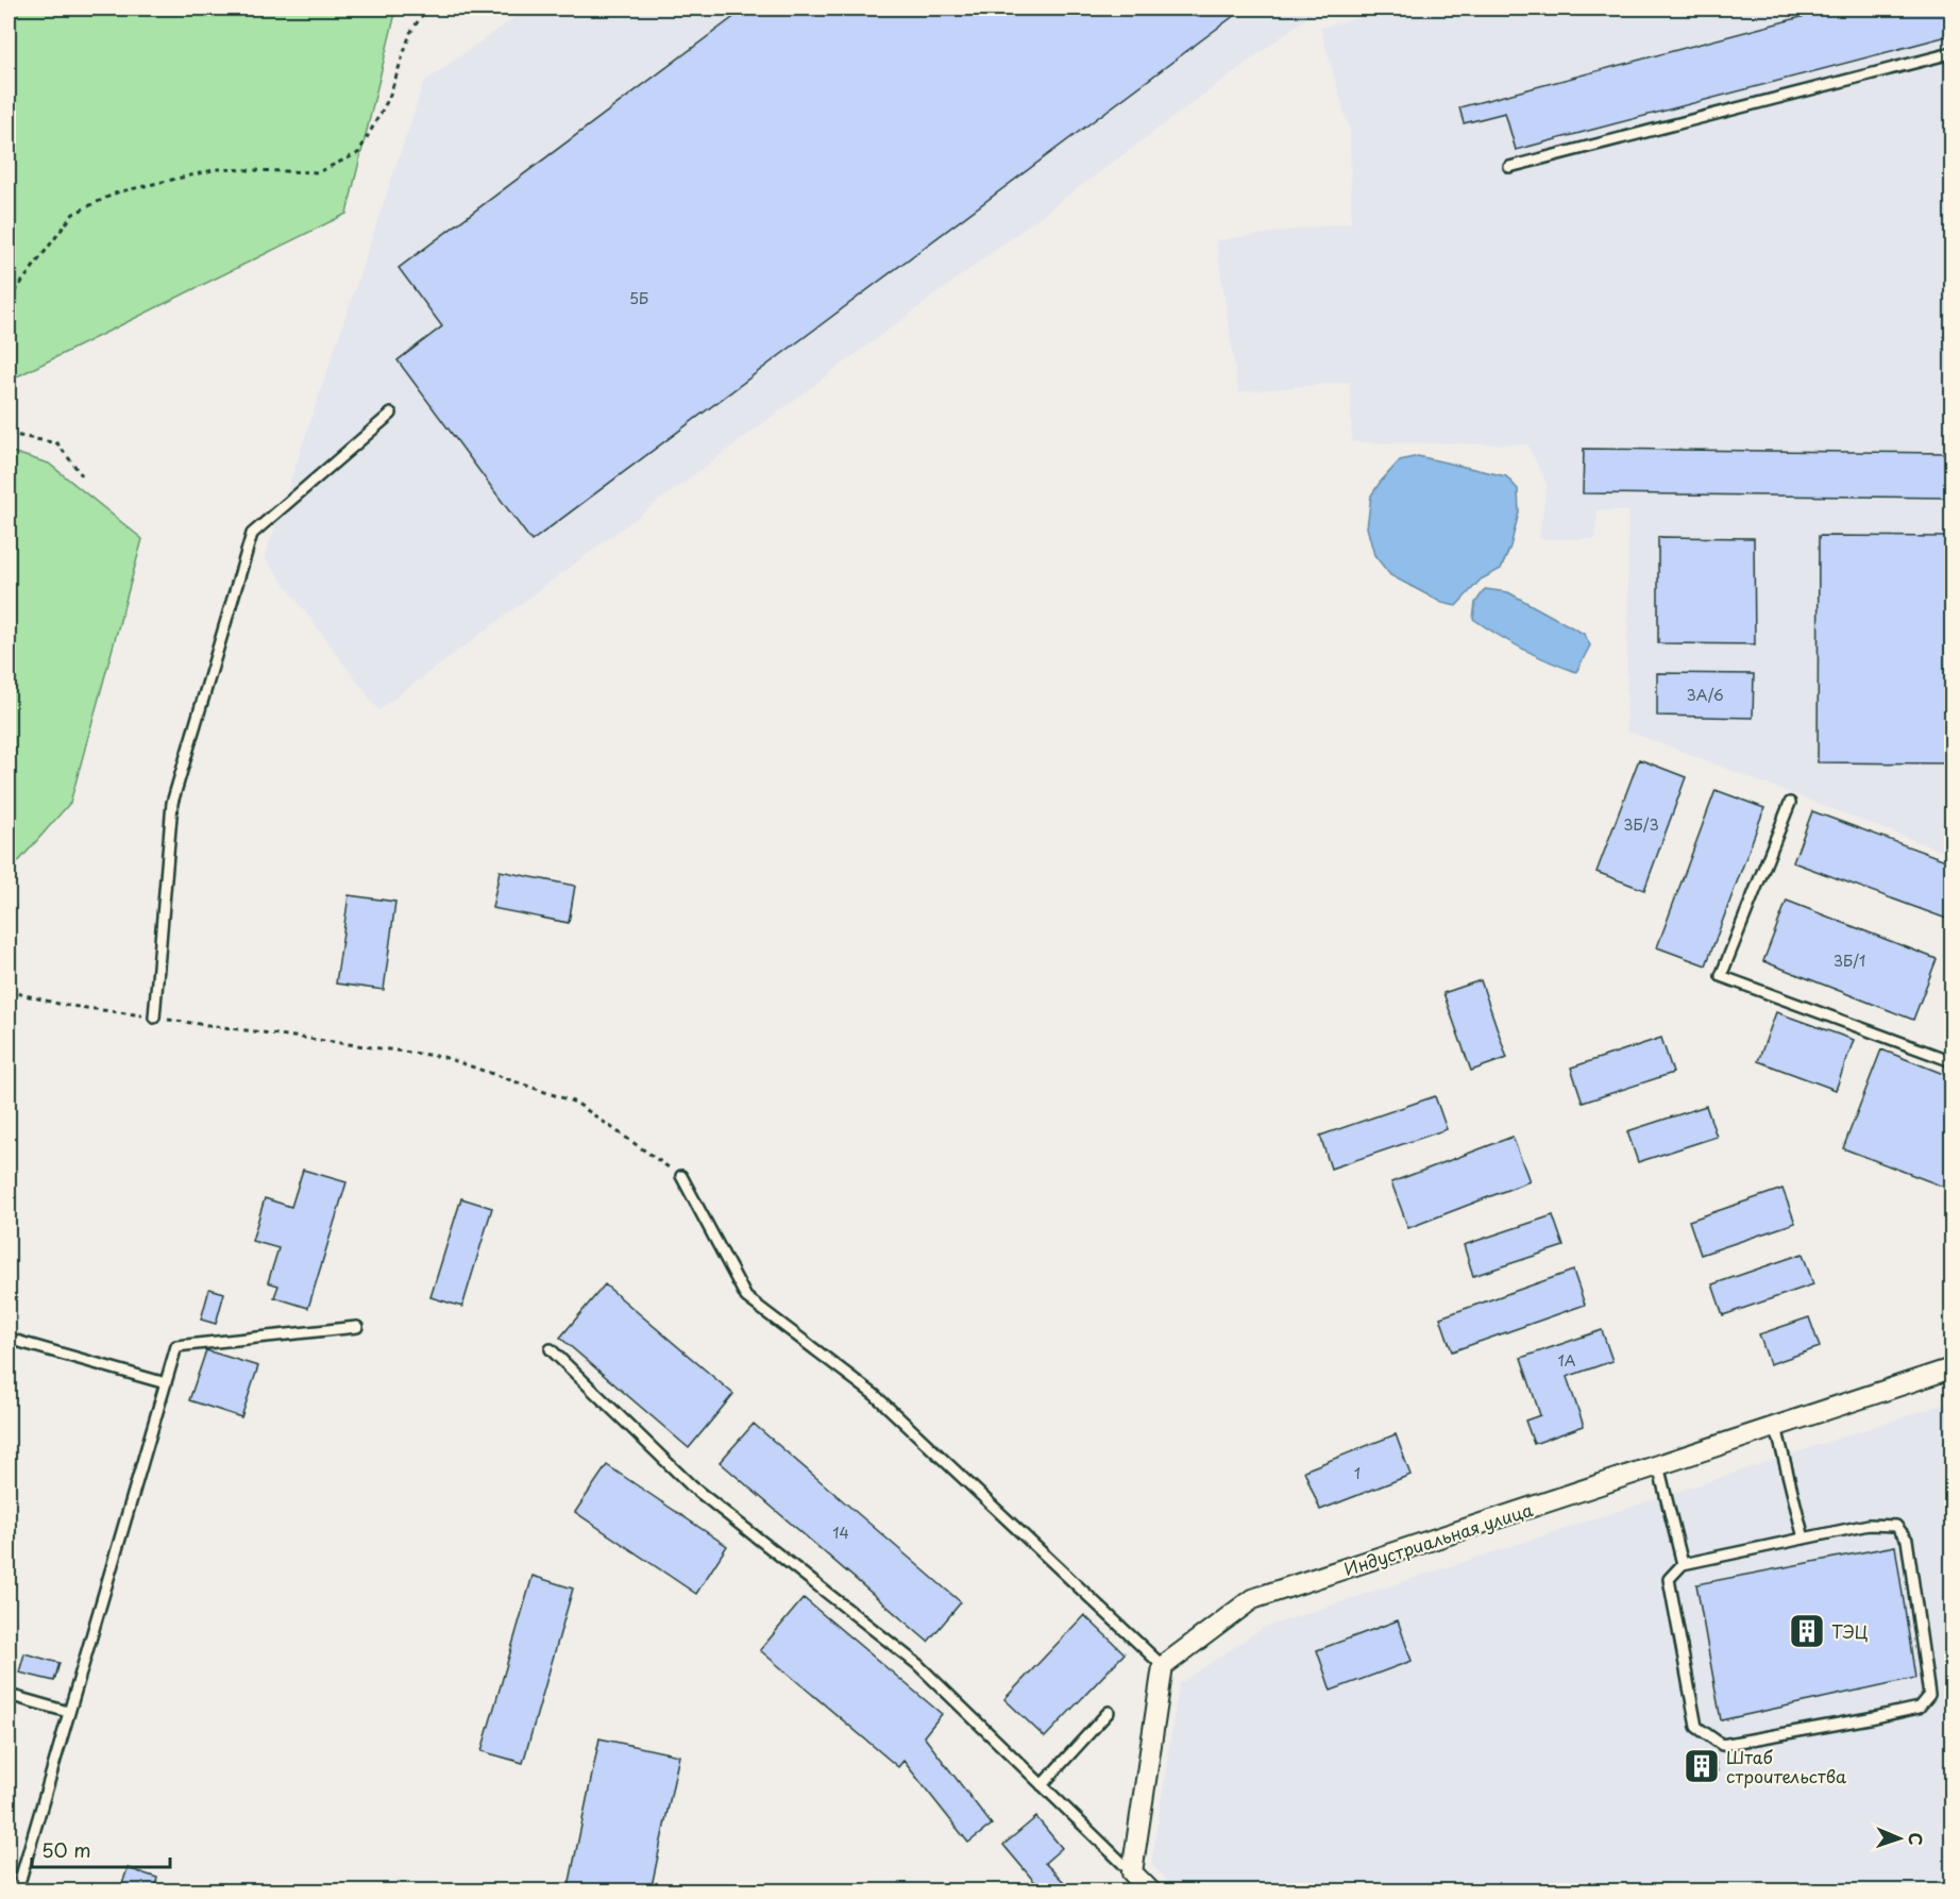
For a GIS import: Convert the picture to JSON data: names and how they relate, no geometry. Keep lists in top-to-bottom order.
{
  "streets": {
    "street": ["Индустриальная улица"]
  },
  "places": {
    "building": ["ТЭЦ", "Штаб строительства"]
  },
  "house_numbers": [
    "5Б",
    "3А/6",
    "3Б/3",
    "3Б/1",
    "1А",
    "1",
    "14"
  ],
  "scale_bar": "50 m",
  "north": "right"
}
